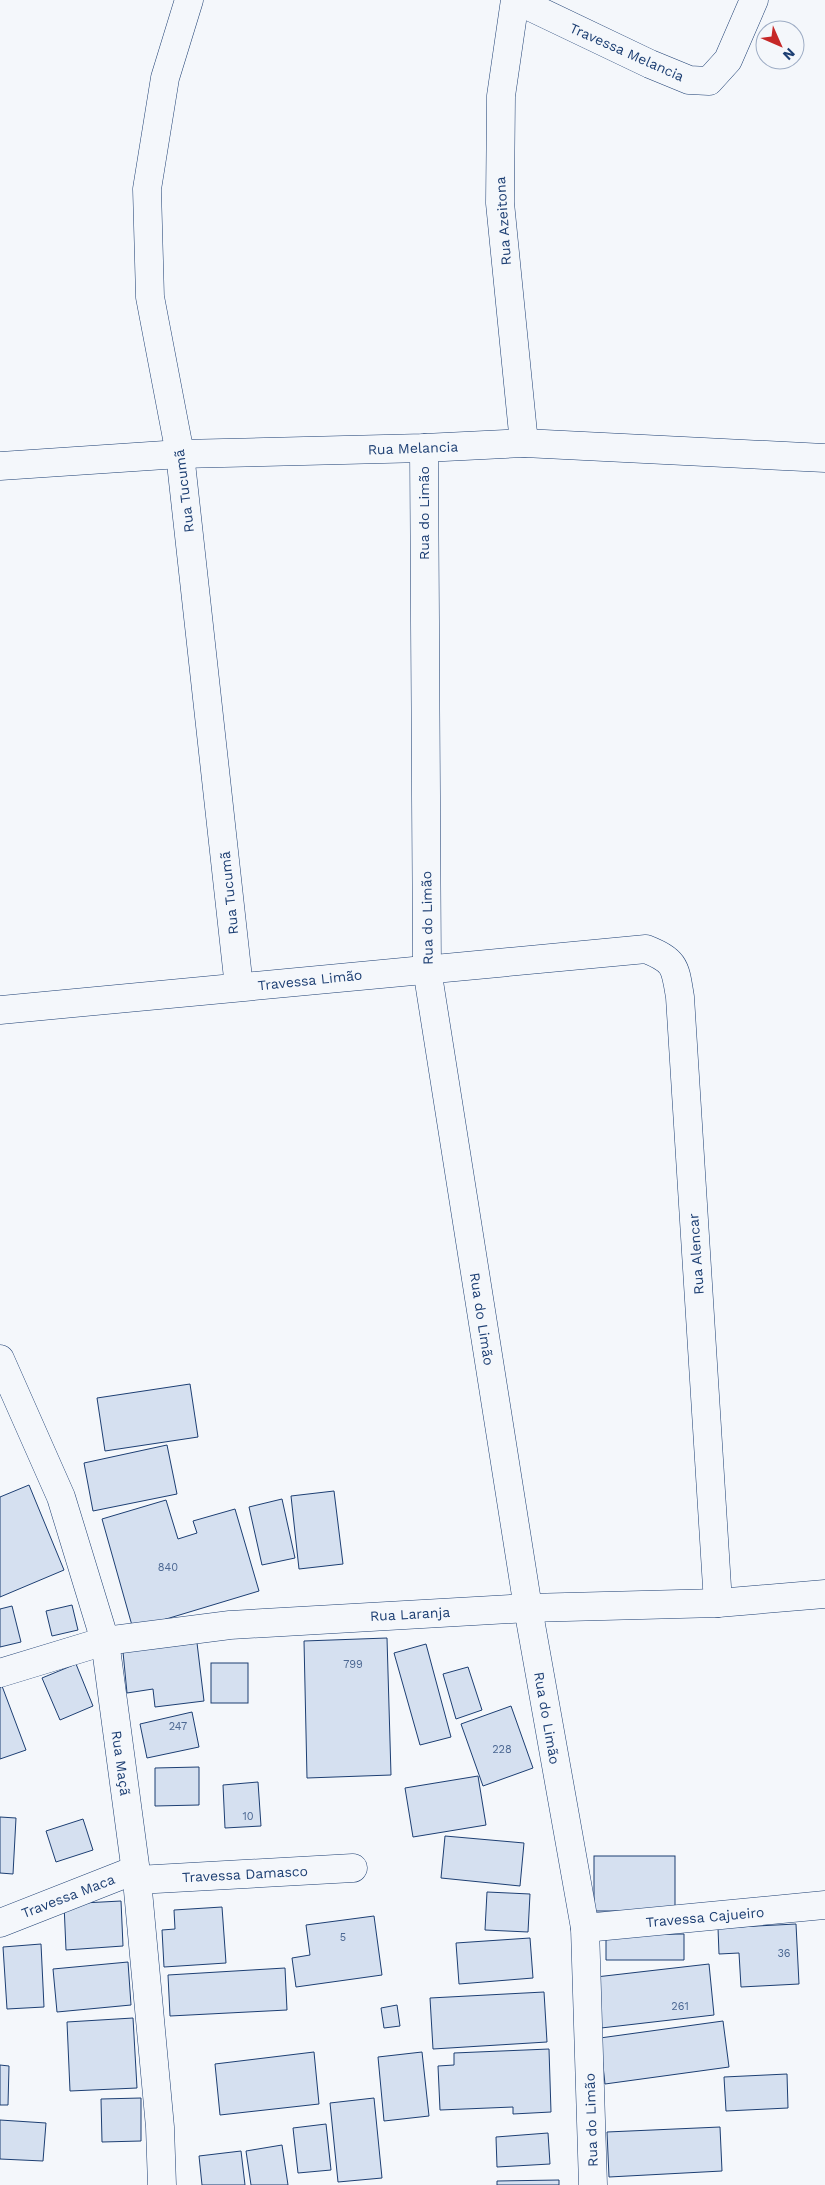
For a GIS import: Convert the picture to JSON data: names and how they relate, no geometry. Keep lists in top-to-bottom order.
{
  "streets": {
    "street": [
      "Travessa Melancia",
      "Rua Azeitona",
      "Rua Melancia",
      "Rua Tucumã",
      "Rua do Limão",
      "Travessa Limão",
      "Rua Alencar",
      "Rua Laranja",
      "Rua Maçã",
      "Travessa Damasco",
      "Travessa Maca",
      "Travessa Cajueiro"
    ]
  },
  "crossings": [
    ["Travessa Melancia", "Rua Azeitona"],
    ["Rua Azeitona", "Rua Melancia"],
    ["Rua Melancia", "Rua Tucumã"],
    ["Rua Melancia", "Rua do Limão"],
    ["Rua Tucumã", "Travessa Limão"],
    ["Rua do Limão", "Travessa Limão"],
    ["Rua do Limão", "Rua Laranja"],
    ["Rua do Limão", "Travessa Cajueiro"],
    ["Travessa Limão", "Rua Alencar"],
    ["Rua Alencar", "Rua Laranja"],
    ["Rua Laranja", "Rua Maçã"],
    ["Rua Maçã", "Travessa Damasco"],
    ["Rua Maçã", "Travessa Maca"],
    ["Travessa Damasco", "Travessa Maca"]
  ],
  "house_numbers": [
    "840",
    "799",
    "247",
    "228",
    "10",
    "5",
    "36",
    "261"
  ],
  "north": "bottom right"
}
